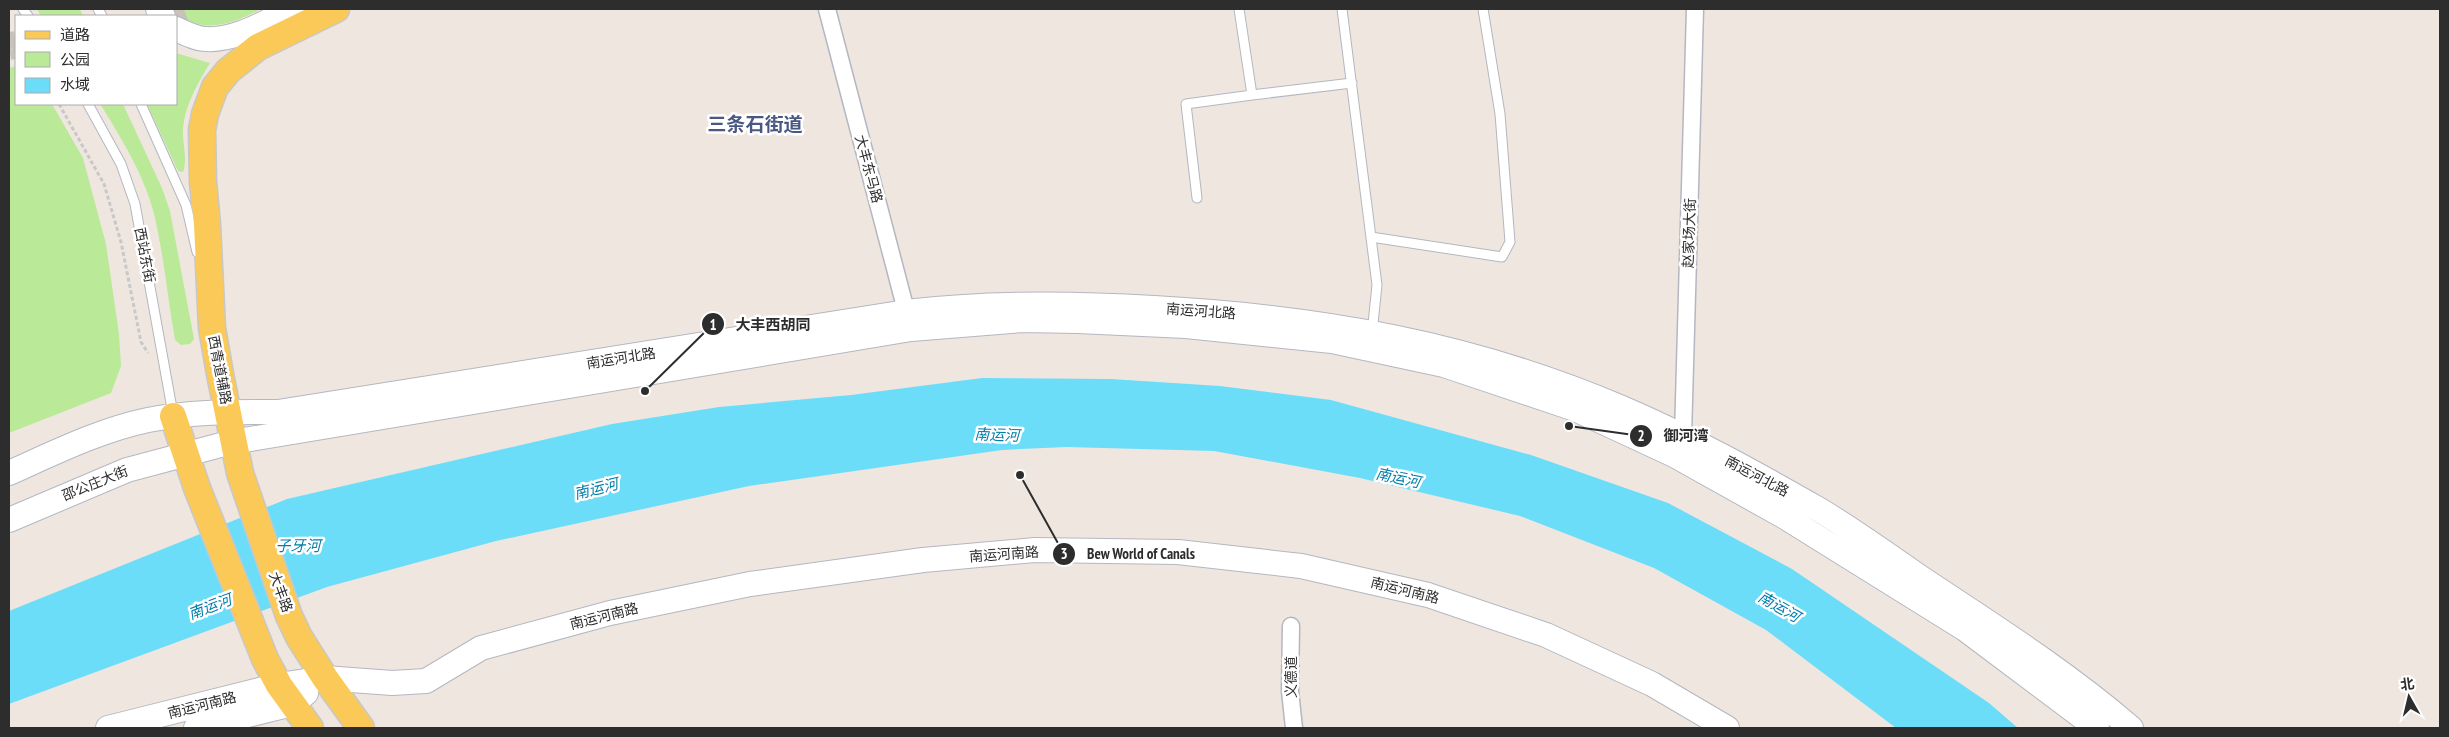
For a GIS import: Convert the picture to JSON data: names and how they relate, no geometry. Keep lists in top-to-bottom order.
{
  "streets": {
    "main road": ["西青道辅路", "大丰路"],
    "street": [
      "大丰东马路",
      "赵家场大街",
      "南运河北路",
      "邵公庄大街",
      "南运河南路",
      "义德道"
    ],
    "lane": ["西站东街"]
  },
  "crossings": [
    ["大丰东马路", "南运河北路"],
    ["赵家场大街", "南运河北路"],
    ["西站东街", "南运河北路"],
    ["南运河北路", "西青道辅路"],
    ["南运河北路", "邵公庄大街"],
    ["南运河北路", "大丰路"],
    ["西青道辅路", "大丰路"],
    ["南运河南路", "大丰路"]
  ],
  "districts": ["三条石街道"],
  "water": ["南运河", "子牙河"],
  "places": ["大丰西胡同", "御河湾", "Bew World of Canals"],
  "legend": ["道路", "公园", "水域"],
  "north": "top"
}
